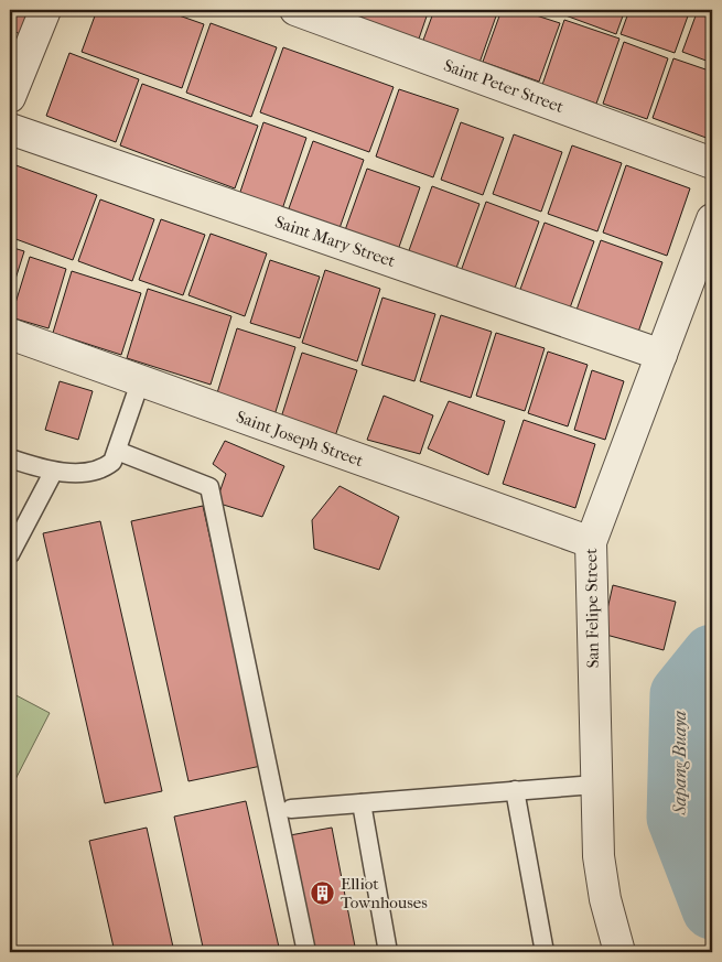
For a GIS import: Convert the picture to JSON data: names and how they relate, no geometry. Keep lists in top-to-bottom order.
{
  "streets": {
    "street": [
      "Saint Peter Street",
      "Saint Mary Street",
      "Saint Joseph Street",
      "San Felipe Street"
    ]
  },
  "crossings": [
    ["Saint Mary Street", "San Felipe Street"],
    ["Saint Joseph Street", "San Felipe Street"]
  ],
  "water": ["Sapang Buaya"],
  "places": {
    "building": ["Elliot Townhouses"]
  }
}
